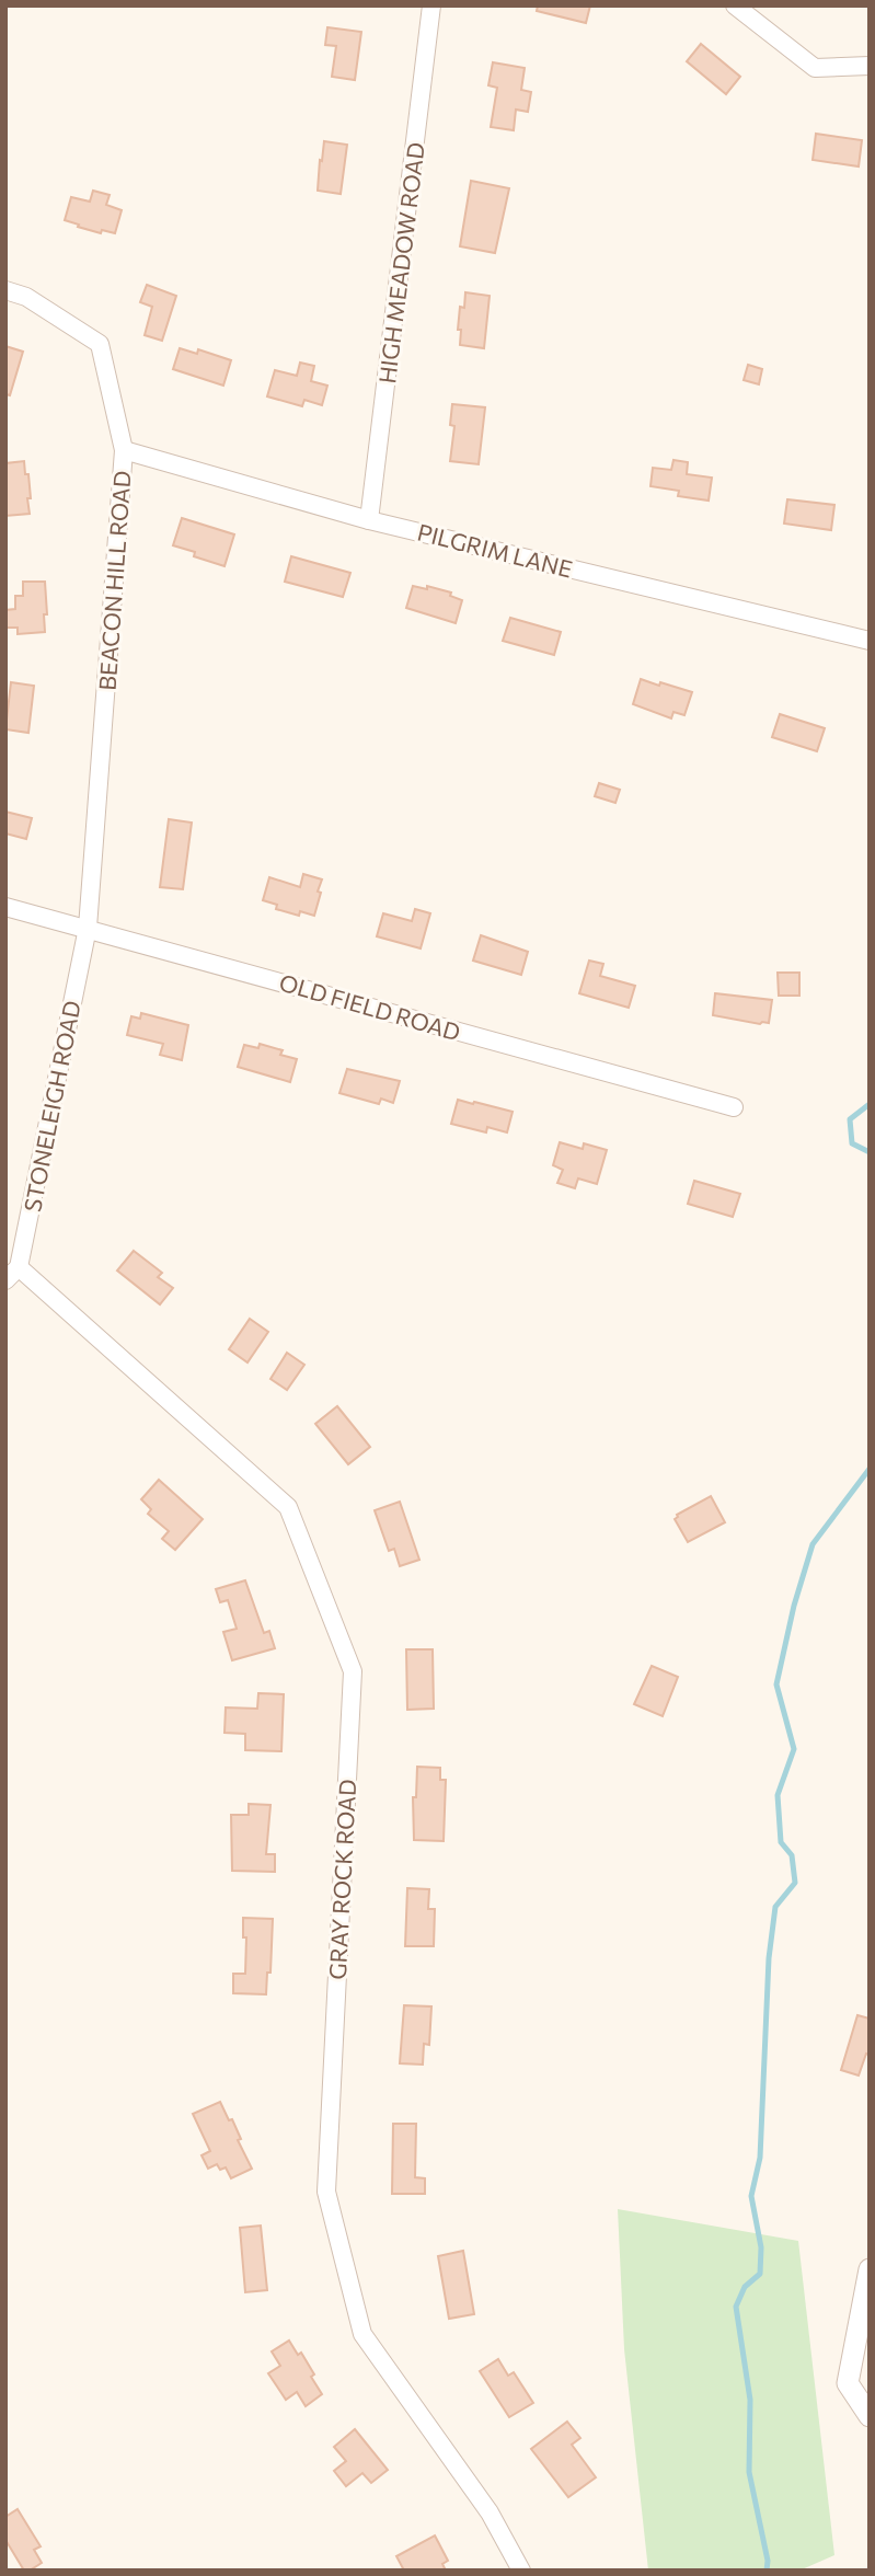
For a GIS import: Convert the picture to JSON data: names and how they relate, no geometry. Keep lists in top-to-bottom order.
{
  "streets": {
    "street": [
      "HIGH MEADOW ROAD",
      "PILGRIM LANE",
      "BEACON HILL ROAD",
      "OLD FIELD ROAD",
      "STONELEIGH ROAD",
      "GRAY ROCK ROAD"
    ]
  },
  "crossings": [
    ["HIGH MEADOW ROAD", "PILGRIM LANE"],
    ["PILGRIM LANE", "BEACON HILL ROAD"],
    ["BEACON HILL ROAD", "OLD FIELD ROAD"],
    ["BEACON HILL ROAD", "STONELEIGH ROAD"],
    ["OLD FIELD ROAD", "STONELEIGH ROAD"],
    ["STONELEIGH ROAD", "GRAY ROCK ROAD"]
  ]
}
